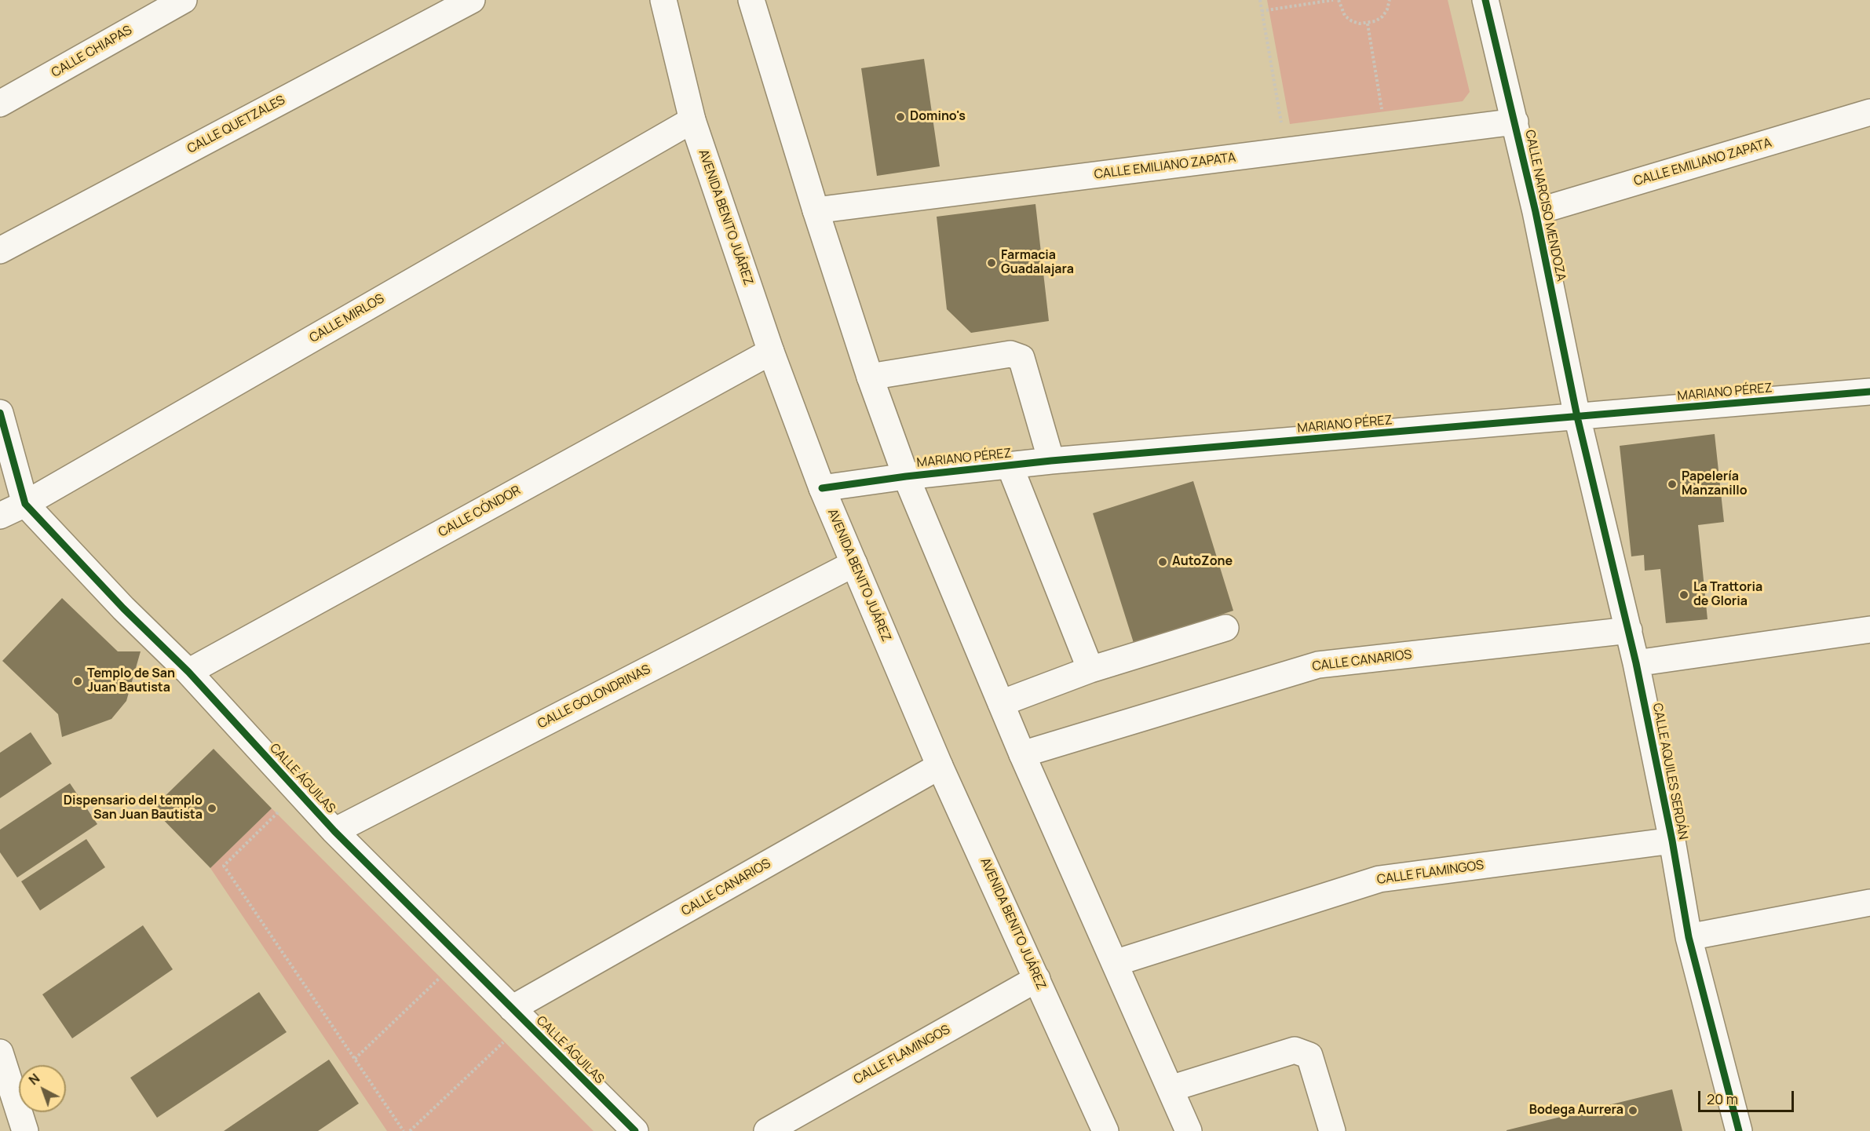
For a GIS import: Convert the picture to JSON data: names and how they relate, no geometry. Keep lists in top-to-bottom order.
{
  "streets": {
    "street": [
      "CALLE CHIAPAS",
      "CALLE QUETZALES",
      "CALLE EMILIANO ZAPATA",
      "CALLE NARCISO MENDOZA",
      "AVENIDA BENITO JUÁREZ",
      "CALLE MIRLOS",
      "MARIANO PÉREZ",
      "CALLE CÓNDOR",
      "CALLE CANARIOS",
      "CALLE GOLONDRINAS",
      "CALLE AQUILES SERDÁN",
      "CALLE ÁGUILAS",
      "CALLE FLAMINGOS"
    ]
  },
  "crossings": [
    ["CALLE EMILIANO ZAPATA", "CALLE NARCISO MENDOZA"],
    ["CALLE NARCISO MENDOZA", "MARIANO PÉREZ"],
    ["CALLE NARCISO MENDOZA", "CALLE AQUILES SERDÁN"],
    ["AVENIDA BENITO JUÁREZ", "CALLE MIRLOS"],
    ["AVENIDA BENITO JUÁREZ", "MARIANO PÉREZ"],
    ["AVENIDA BENITO JUÁREZ", "CALLE CÓNDOR"],
    ["AVENIDA BENITO JUÁREZ", "CALLE CANARIOS"],
    ["AVENIDA BENITO JUÁREZ", "CALLE GOLONDRINAS"],
    ["AVENIDA BENITO JUÁREZ", "CALLE FLAMINGOS"],
    ["CALLE MIRLOS", "CALLE ÁGUILAS"],
    ["MARIANO PÉREZ", "CALLE AQUILES SERDÁN"],
    ["CALLE CÓNDOR", "CALLE ÁGUILAS"],
    ["CALLE CANARIOS", "CALLE AQUILES SERDÁN"],
    ["CALLE CANARIOS", "CALLE ÁGUILAS"],
    ["CALLE GOLONDRINAS", "CALLE ÁGUILAS"],
    ["CALLE AQUILES SERDÁN", "CALLE FLAMINGOS"]
  ],
  "places": [
    "Domino's",
    "Farmacia Guadalajara",
    "Papelería Manzanillo",
    "AutoZone",
    "La Trattoria de Gloria",
    "Templo de San Juan Bautista",
    "Dispensario del templo San Juan Bautista",
    "Bodega Aurrera"
  ],
  "scale_bar": "20 m",
  "north": "top left"
}
